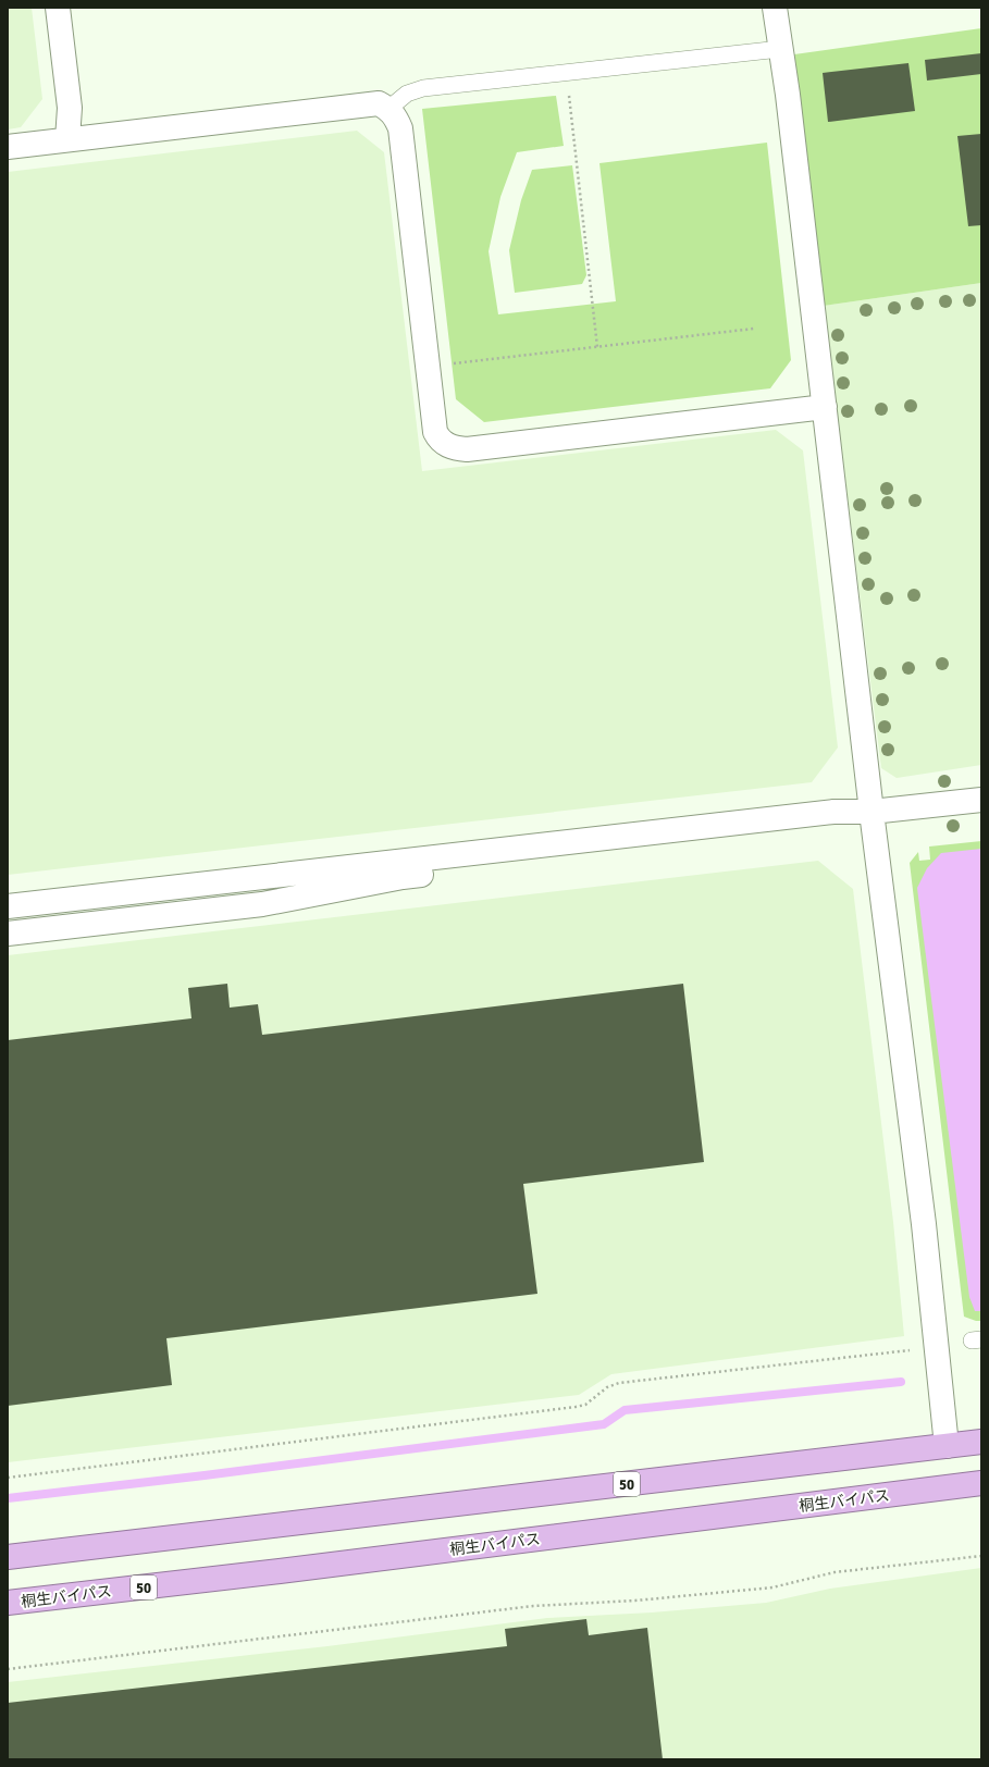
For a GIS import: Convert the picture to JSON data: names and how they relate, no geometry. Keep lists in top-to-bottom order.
{
  "streets": {
    "highway": ["50", "桐生バイパス"]
  }
}
